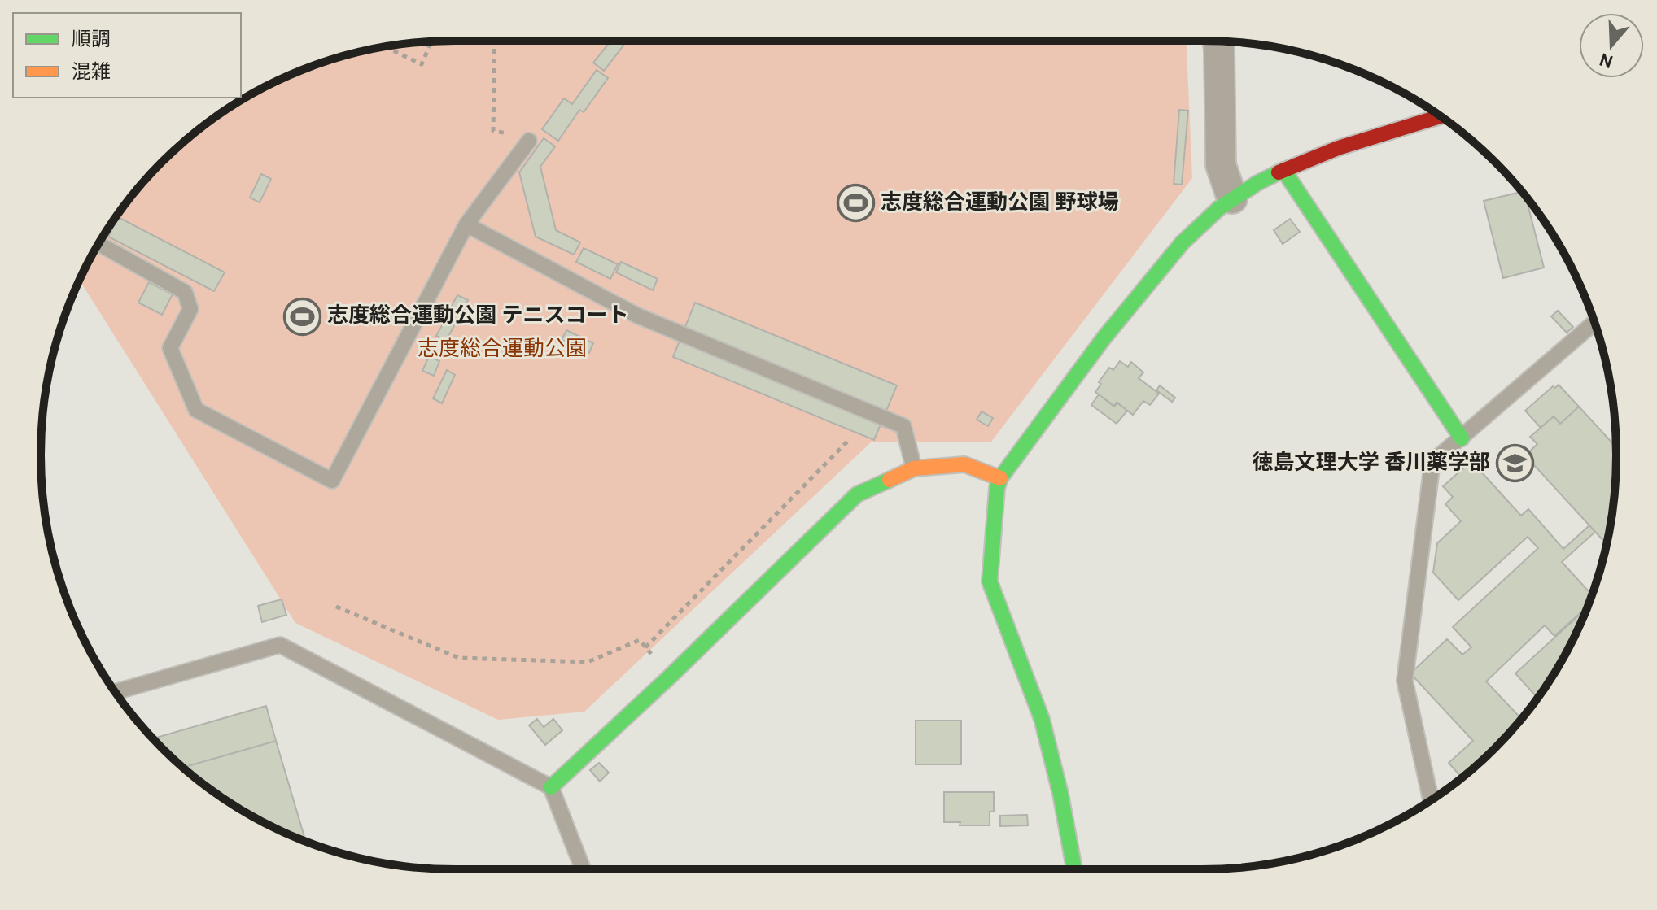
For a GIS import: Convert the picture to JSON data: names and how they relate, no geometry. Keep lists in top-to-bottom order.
{
  "parks": ["志度総合運動公園"],
  "places": {
    "sports": ["志度総合運動公園 野球場", "志度総合運動公園 テニスコート"],
    "school or university": ["徳島文理大学 香川薬学部"]
  },
  "legend": ["順調", "混雑"],
  "north": "bottom"
}
